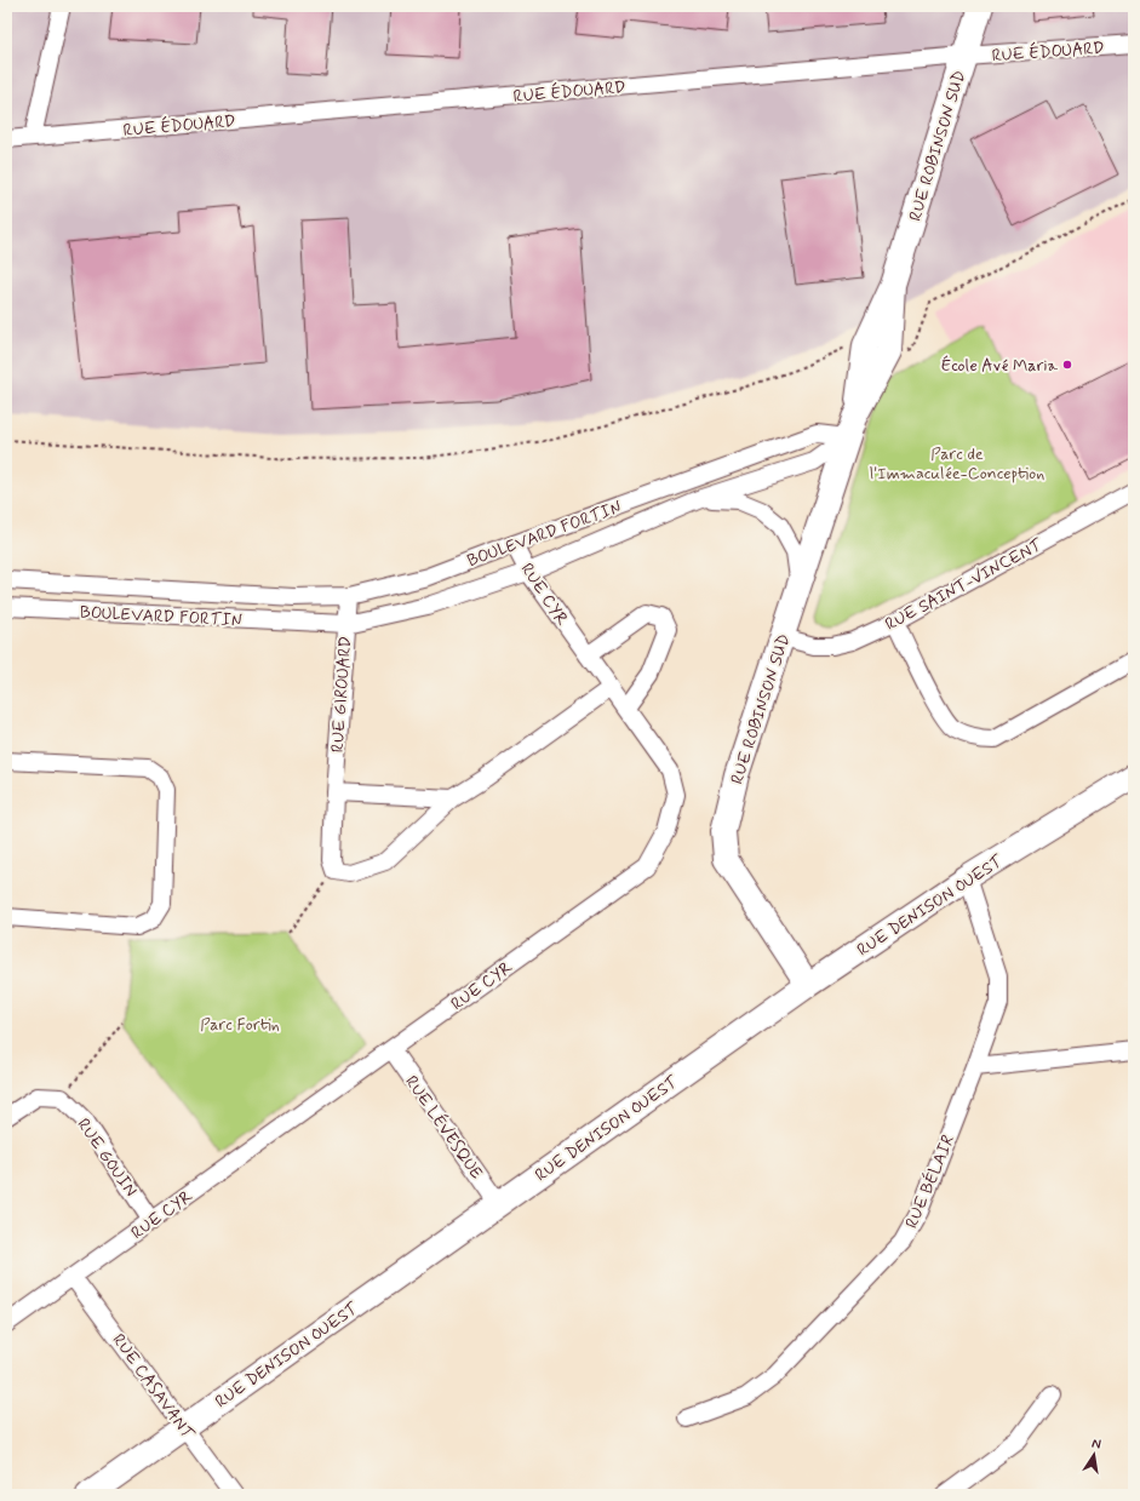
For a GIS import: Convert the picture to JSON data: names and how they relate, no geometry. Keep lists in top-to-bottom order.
{
  "streets": {
    "street": [
      "RUE ÉDOUARD",
      "RUE ROBINSON SUD",
      "BOULEVARD FORTIN",
      "RUE SAINT-VINCENT",
      "RUE CYR",
      "RUE GIROUARD",
      "RUE DENISON OUEST",
      "RUE LÉVESQUE",
      "RUE GOUIN",
      "RUE BÉLAIR",
      "RUE CASAVANT"
    ]
  },
  "crossings": [
    ["RUE ÉDOUARD", "RUE ROBINSON SUD"],
    ["RUE ROBINSON SUD", "BOULEVARD FORTIN"],
    ["RUE ROBINSON SUD", "RUE SAINT-VINCENT"],
    ["RUE ROBINSON SUD", "RUE DENISON OUEST"],
    ["BOULEVARD FORTIN", "RUE CYR"],
    ["BOULEVARD FORTIN", "RUE GIROUARD"],
    ["RUE CYR", "RUE LÉVESQUE"],
    ["RUE CYR", "RUE GOUIN"],
    ["RUE CYR", "RUE CASAVANT"],
    ["RUE DENISON OUEST", "RUE LÉVESQUE"],
    ["RUE DENISON OUEST", "RUE BÉLAIR"],
    ["RUE DENISON OUEST", "RUE CASAVANT"]
  ],
  "parks": ["Parc de l'Immaculée-Conception", "Parc Fortin"],
  "places": ["École Avé Maria"],
  "north": "top"
}
